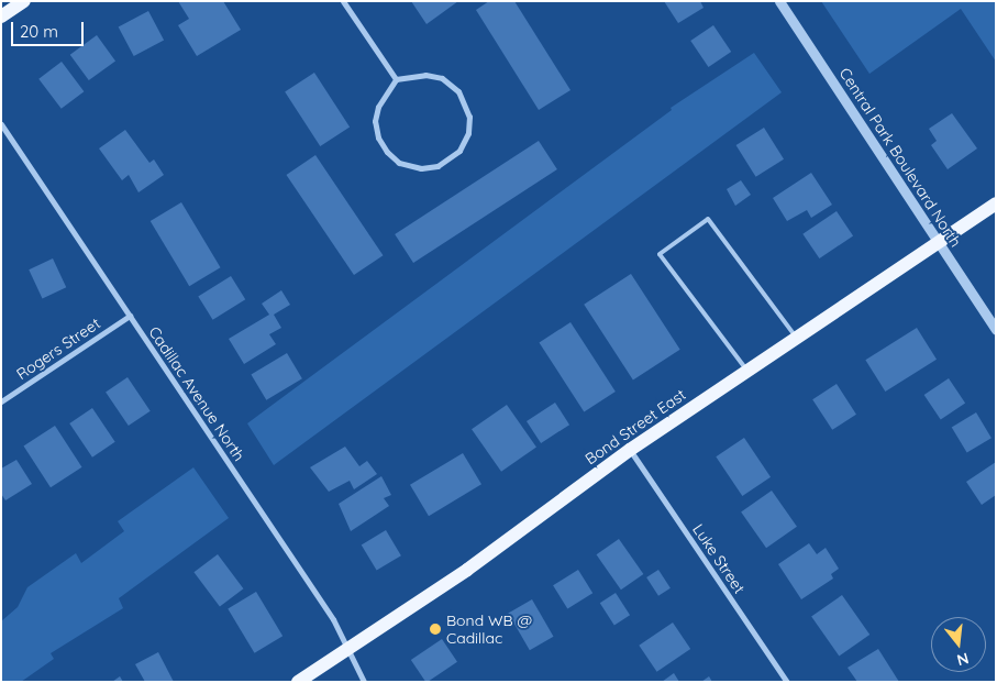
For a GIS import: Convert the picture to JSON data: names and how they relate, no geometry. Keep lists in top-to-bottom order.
{
  "streets": {
    "main road": ["Bond Street East"],
    "street": [
      "Central Park Boulevard North",
      "Rogers Street",
      "Cadillac Avenue North",
      "Luke Street"
    ]
  },
  "crossings": [
    ["Central Park Boulevard North", "Bond Street East"],
    ["Rogers Street", "Cadillac Avenue North"],
    ["Cadillac Avenue North", "Bond Street East"],
    ["Bond Street East", "Luke Street"]
  ],
  "places": ["Bond WB @ Cadillac"],
  "scale_bar": "20 m",
  "north": "bottom"
}
